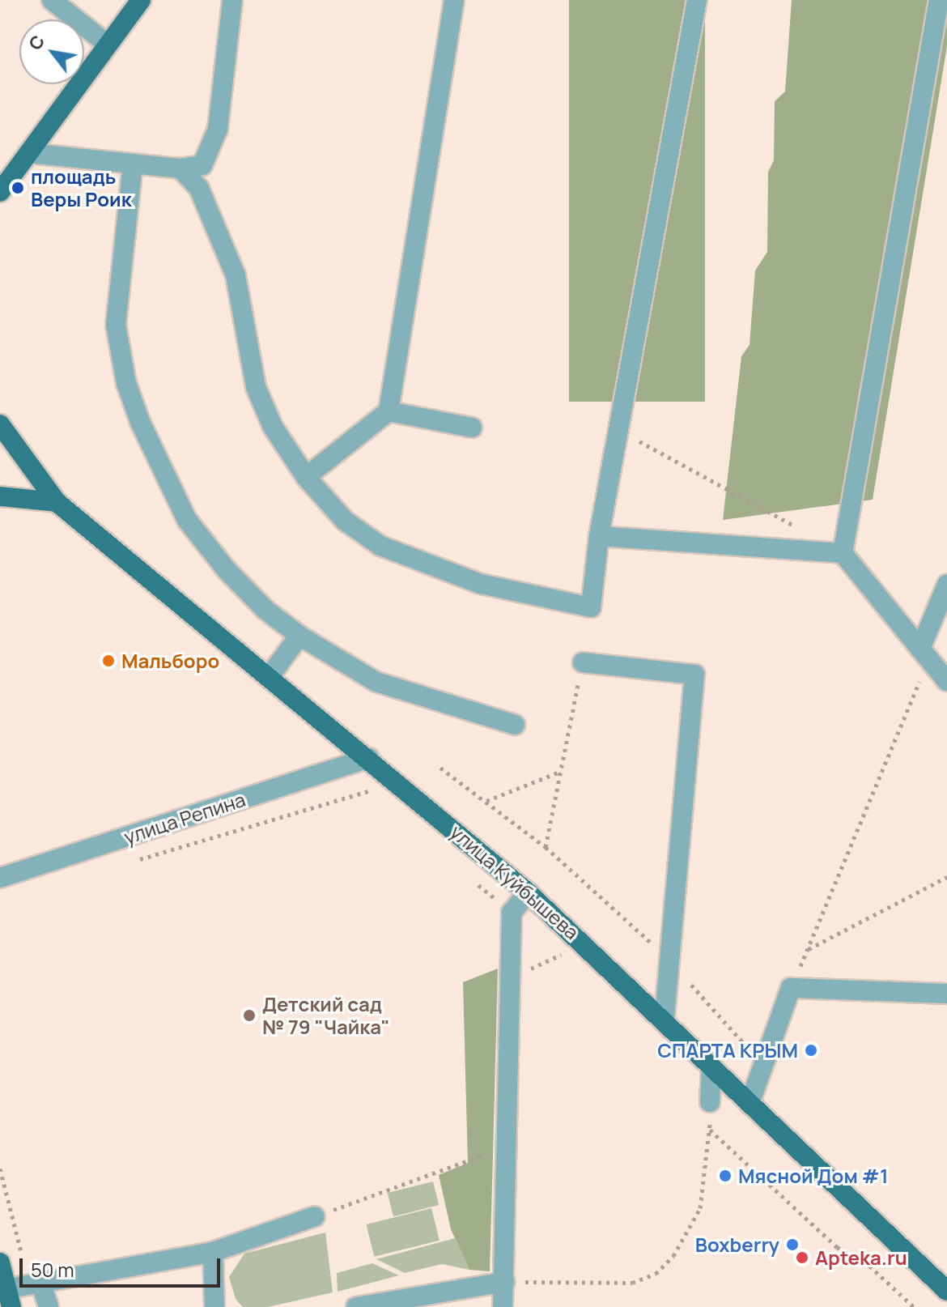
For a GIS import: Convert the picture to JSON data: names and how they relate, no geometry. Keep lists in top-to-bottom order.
{
  "streets": {
    "main road": ["улица Куйбышева"],
    "street": ["улица Репина"]
  },
  "crossings": [
    ["улица Репина", "улица Куйбышева"]
  ],
  "places": [
    "площадь Веры Роик",
    "Мальборо",
    "Детский сад № 79 \"Чайка\"",
    "СПАРТА КРЫМ",
    "Мясной Дом #1",
    "Boxberry",
    "Apteka.ru"
  ],
  "scale_bar": "50 m",
  "north": "top left"
}
